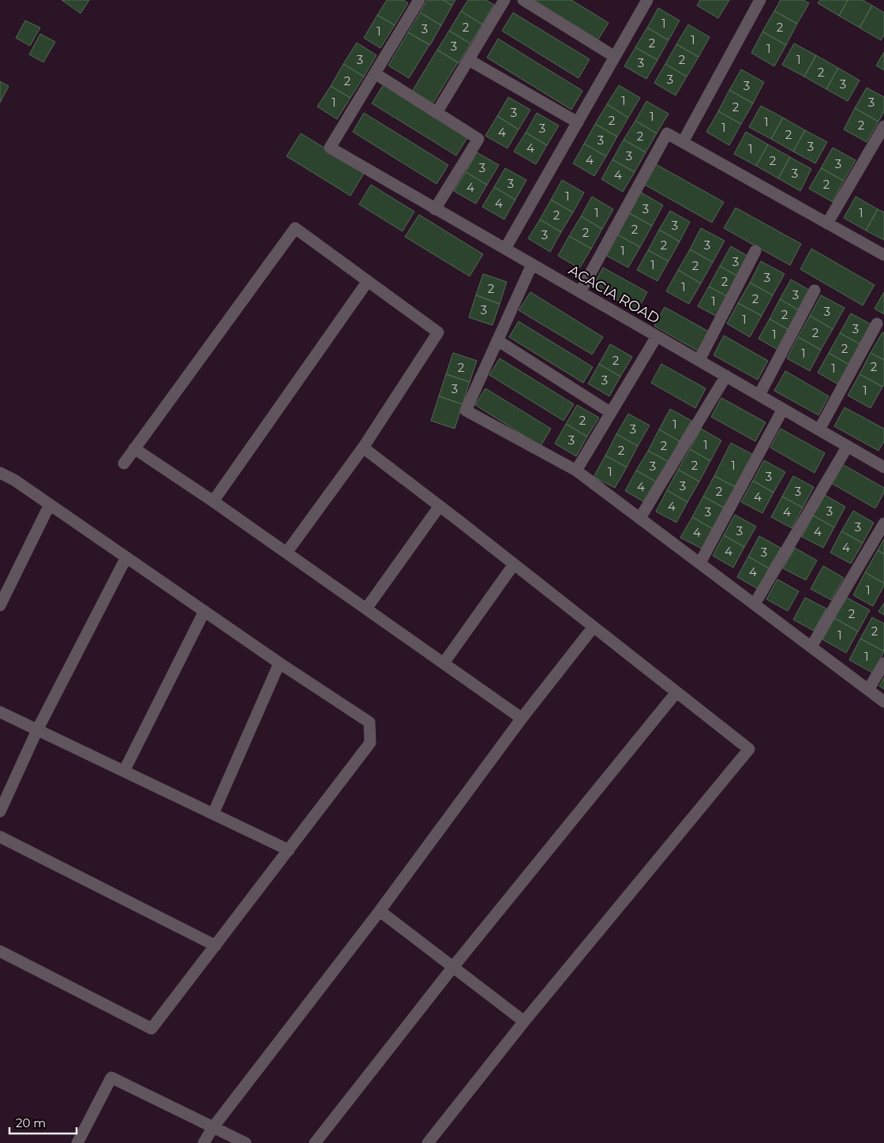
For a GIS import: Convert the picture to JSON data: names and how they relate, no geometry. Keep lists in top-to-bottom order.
{
  "streets": {
    "street": ["ACACIA ROAD"]
  },
  "house_numbers": [
    "1",
    "2",
    "2",
    "3",
    "1",
    "1",
    "2",
    "3",
    "1",
    "3",
    "2",
    "1",
    "3",
    "2",
    "3",
    "2",
    "3",
    "3",
    "1",
    "1",
    "3",
    "2",
    "3",
    "1",
    "2",
    "1",
    "2",
    "1",
    "3",
    "4",
    "2",
    "2",
    "3",
    "3",
    "4",
    "1",
    "3",
    "4",
    "2",
    "3",
    "3",
    "3",
    "4",
    "3",
    "2",
    "4",
    "1",
    "4",
    "3",
    "1",
    "1",
    "2",
    "3",
    "2",
    "2",
    "3",
    "2",
    "3",
    "1",
    "3",
    "1",
    "2",
    "3",
    "2",
    "1",
    "2",
    "3",
    "2",
    "1",
    "3",
    "3",
    "2",
    "1",
    "3",
    "2",
    "1",
    "2",
    "1",
    "2",
    "2",
    "2",
    "1",
    "3",
    "3",
    "1",
    "2",
    "1",
    "3",
    "3",
    "1",
    "2",
    "2",
    "2",
    "1",
    "3",
    "1",
    "3",
    "3",
    "4",
    "2",
    "3",
    "4",
    "4",
    "3",
    "3",
    "4",
    "3",
    "3",
    "4",
    "4",
    "4",
    "4",
    "3",
    "4",
    "1",
    "2",
    "2",
    "1",
    "1"
  ],
  "scale_bar": "20 m"
}
